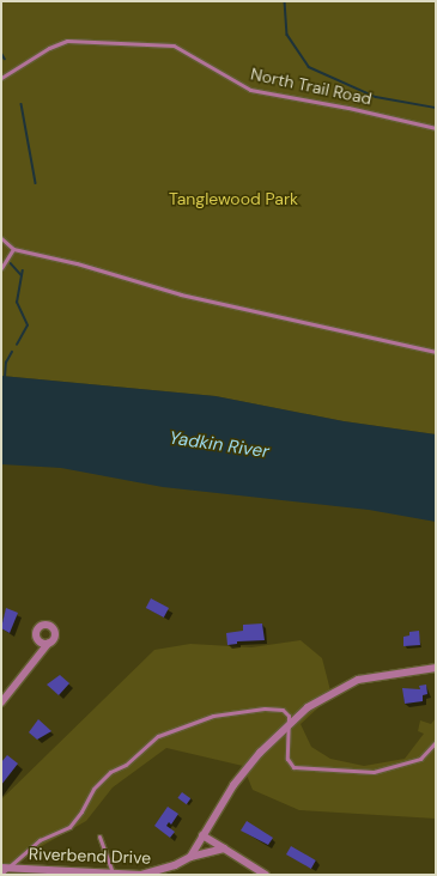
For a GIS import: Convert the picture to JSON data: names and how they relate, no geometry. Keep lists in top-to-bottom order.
{
  "streets": {
    "street": ["Riverbend Drive"],
    "lane": ["North Trail Road"]
  },
  "water": ["Yadkin River"],
  "parks": ["Tanglewood Park"]
}
